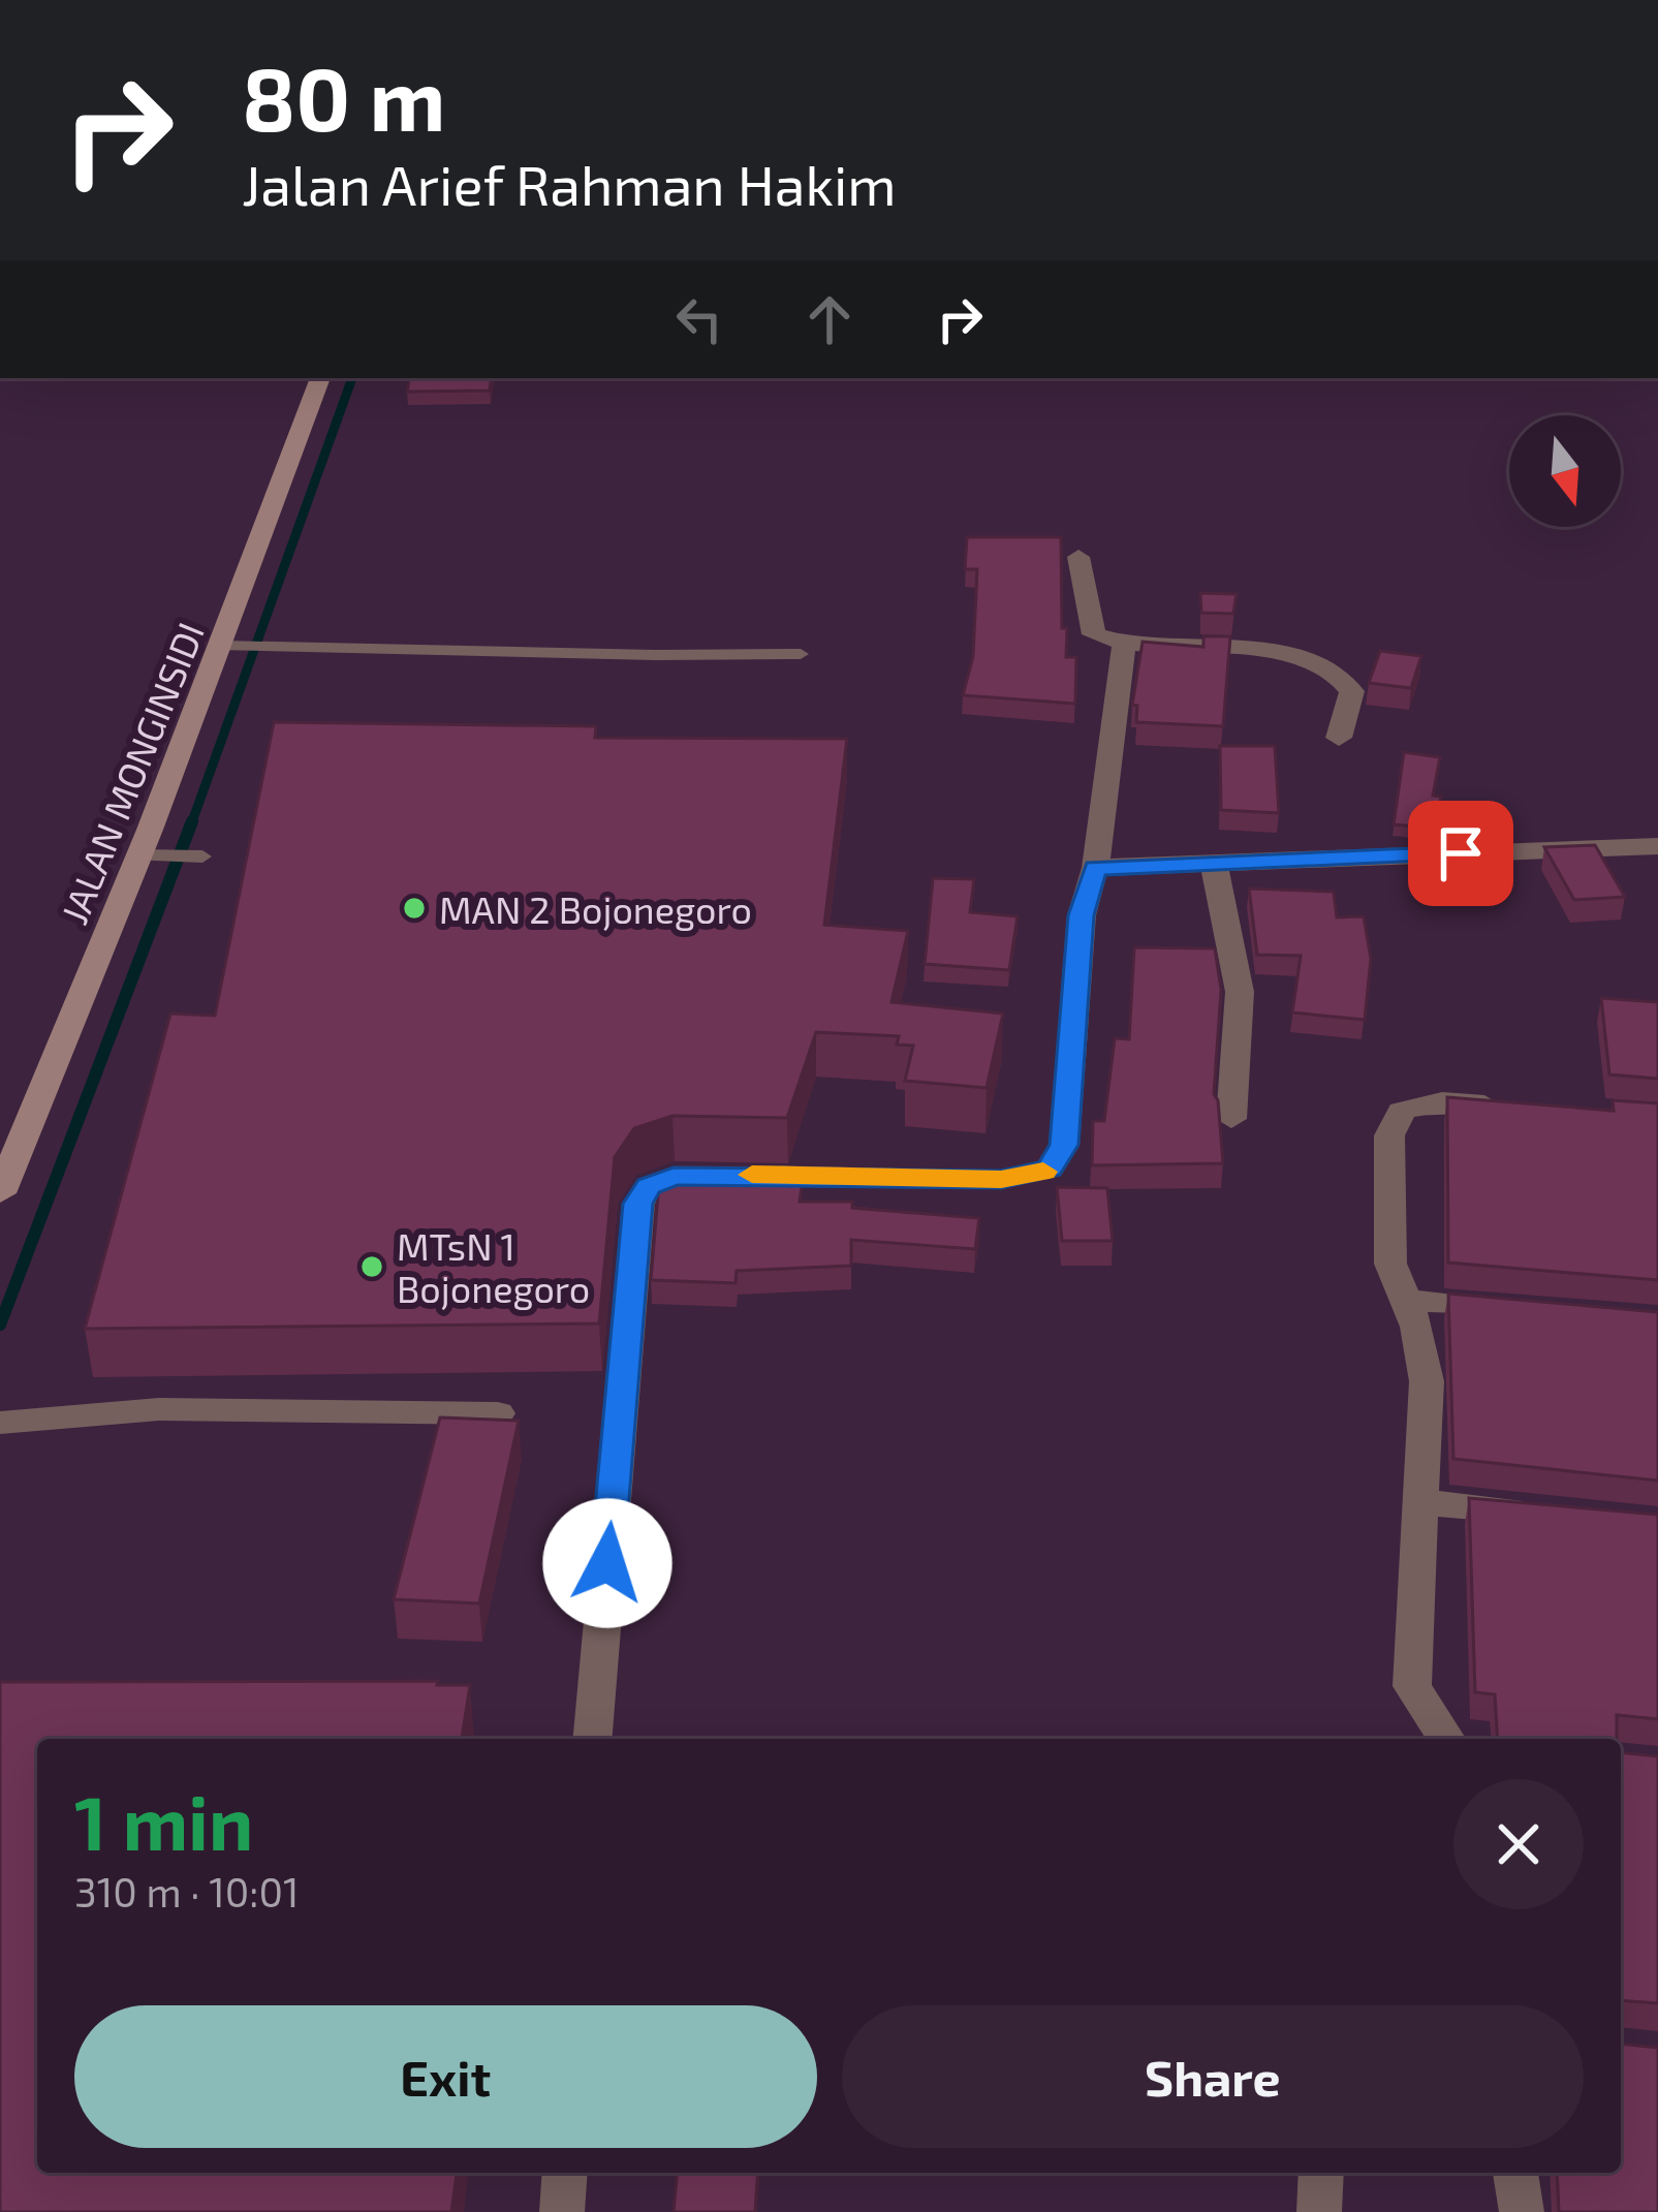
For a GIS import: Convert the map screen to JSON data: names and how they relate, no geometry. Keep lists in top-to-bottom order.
{
  "streets": {
    "main road": ["JALAN MONGINSIDI"]
  },
  "places": ["MAN 2 Bojonegoro", "MTsN 1 Bojonegoro"],
  "north": "bottom",
  "page": {
    "turn": ["80 m", "Jalan Arief Rahman Hakim"],
    "heading": ["1 min", "310 m · 10:01"],
    "buttons": ["Exit", "Share"]
  }
}
